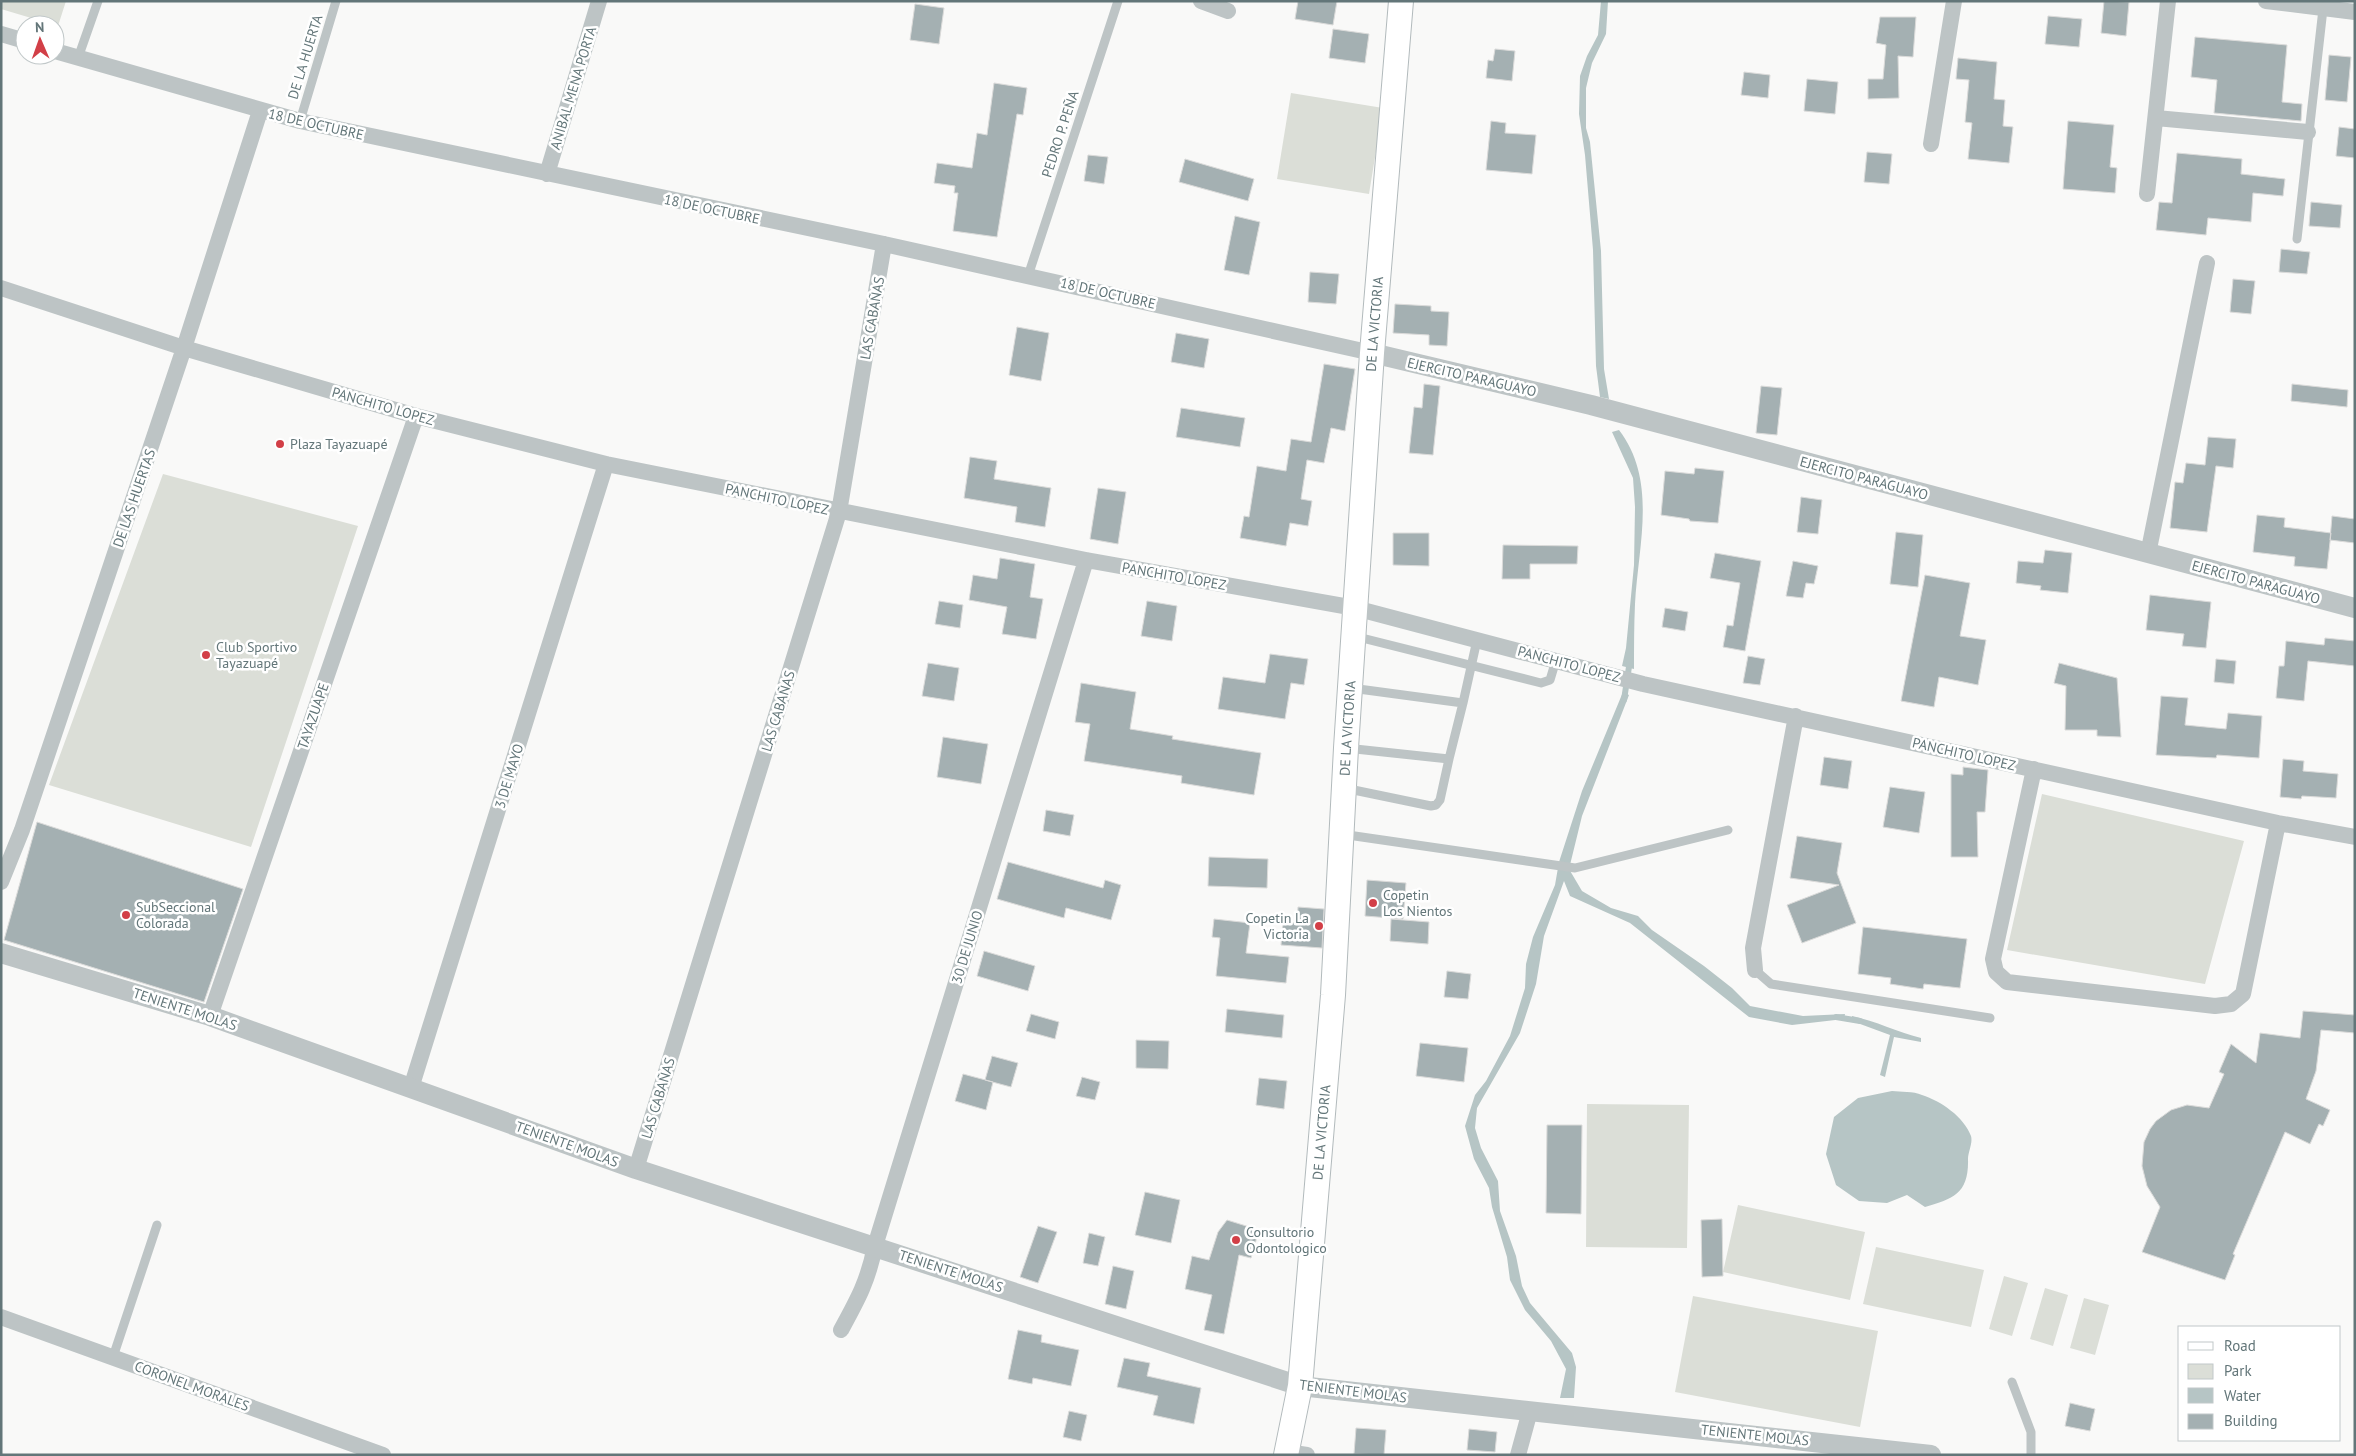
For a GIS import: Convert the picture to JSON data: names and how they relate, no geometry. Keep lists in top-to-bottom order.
{
  "streets": {
    "main road": ["DE LA VICTORIA"],
    "street": [
      "ANIBAL MENA PORTA",
      "18 DE OCTUBRE",
      "LAS CABAÑAS",
      "EJERCITO PARAGUAYO",
      "PANCHITO LOPEZ",
      "DE LAS HUERTAS",
      "TAYAZUAPE",
      "3 DE MAYO",
      "30 DE JUNIO",
      "TENIENTE MOLAS",
      "CORONEL MORALES"
    ],
    "lane": ["DE LA HUERTA", "PEDRO P. PEÑA"]
  },
  "crossings": [
    ["DE LA HUERTA", "18 DE OCTUBRE"],
    ["ANIBAL MENA PORTA", "18 DE OCTUBRE"],
    ["18 DE OCTUBRE", "PEDRO P. PEÑA"],
    ["18 DE OCTUBRE", "LAS CABAÑAS"],
    ["18 DE OCTUBRE", "DE LA VICTORIA"],
    ["18 DE OCTUBRE", "EJERCITO PARAGUAYO"],
    ["18 DE OCTUBRE", "DE LAS HUERTAS"],
    ["LAS CABAÑAS", "PANCHITO LOPEZ"],
    ["LAS CABAÑAS", "TENIENTE MOLAS"],
    ["DE LA VICTORIA", "EJERCITO PARAGUAYO"],
    ["DE LA VICTORIA", "PANCHITO LOPEZ"],
    ["DE LA VICTORIA", "TENIENTE MOLAS"],
    ["PANCHITO LOPEZ", "DE LAS HUERTAS"],
    ["PANCHITO LOPEZ", "TAYAZUAPE"],
    ["PANCHITO LOPEZ", "3 DE MAYO"],
    ["PANCHITO LOPEZ", "30 DE JUNIO"],
    ["TAYAZUAPE", "TENIENTE MOLAS"],
    ["3 DE MAYO", "TENIENTE MOLAS"],
    ["30 DE JUNIO", "TENIENTE MOLAS"]
  ],
  "places": [
    "Plaza Tayazuapé",
    "Club Sportivo Tayazuapé",
    "Copetin Los Nientos",
    "SubSeccional Colorada",
    "Copetin La Victoria",
    "Consultorio Odontologico"
  ],
  "legend": [
    "Road",
    "Park",
    "Water",
    "Building"
  ],
  "north": "top"
}
